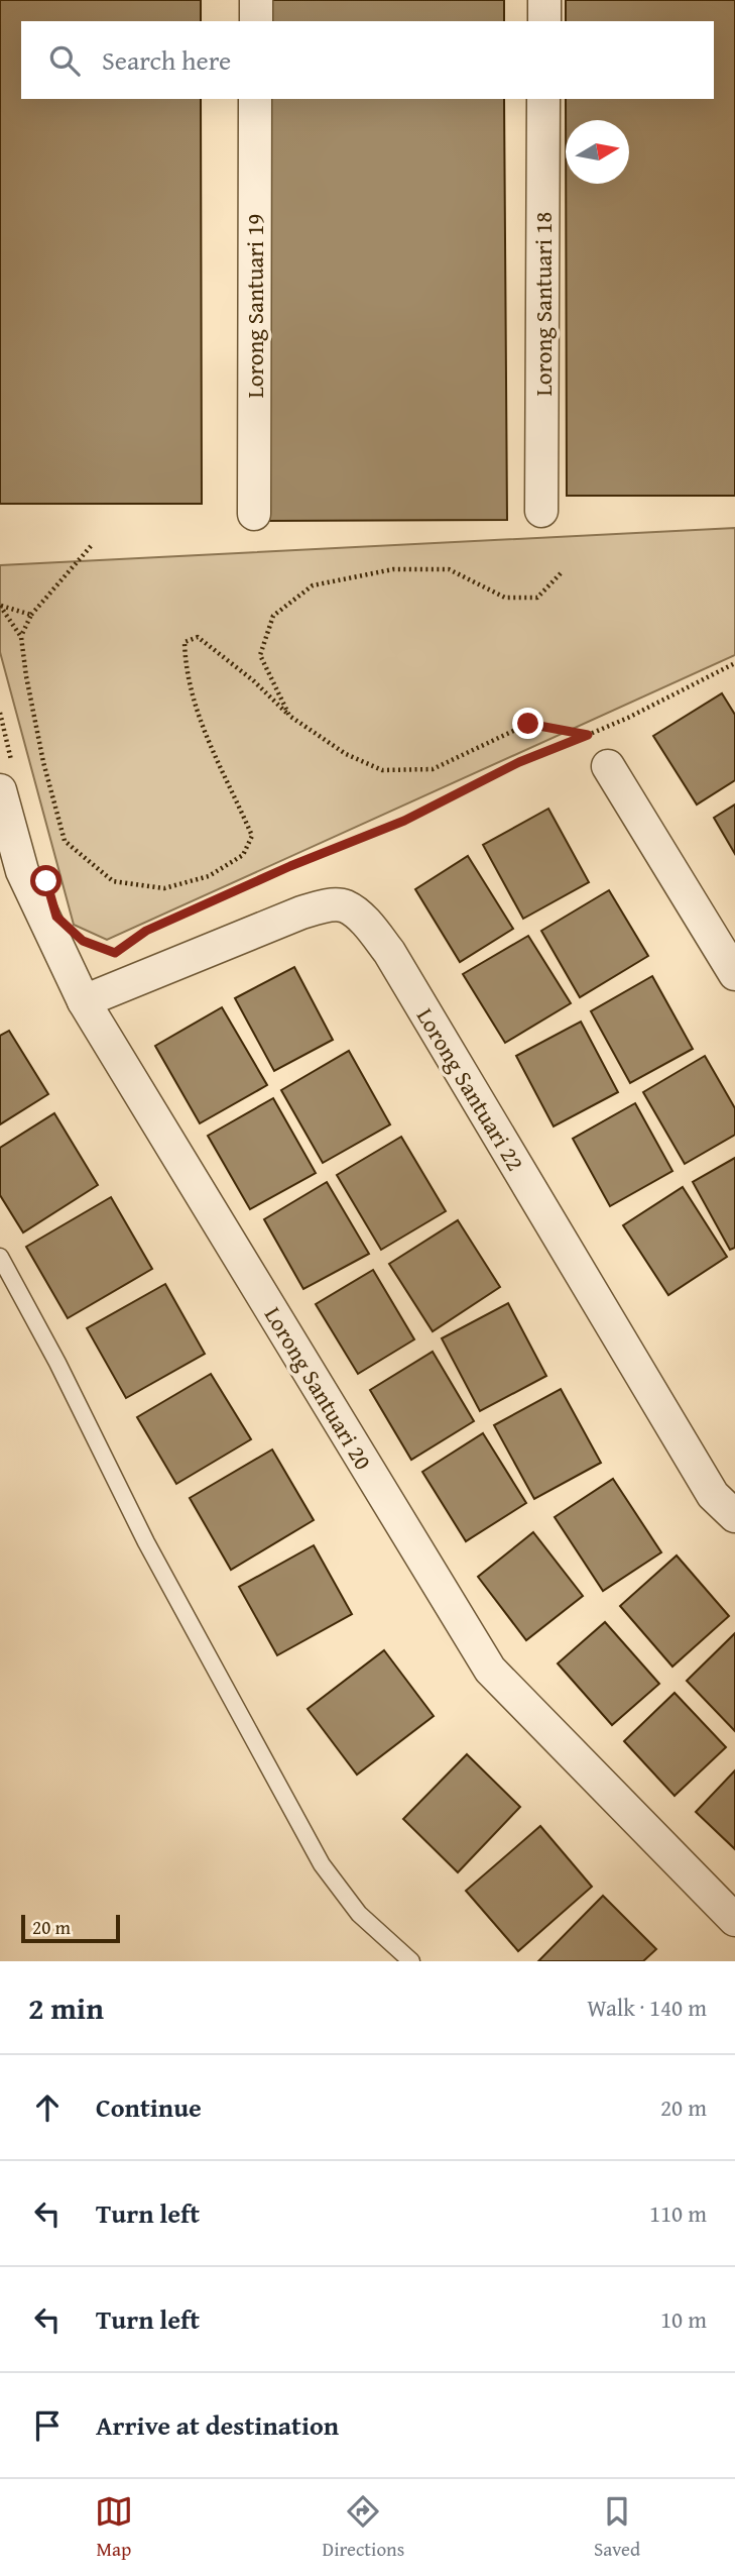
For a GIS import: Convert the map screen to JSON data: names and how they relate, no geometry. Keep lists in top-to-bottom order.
{
  "streets": {
    "street": [
      "Lorong Santuari 18",
      "Lorong Santuari 19",
      "Lorong Santuari 22",
      "Lorong Santuari 20"
    ]
  },
  "crossings": [
    ["Lorong Santuari 22", "Lorong Santuari 20"]
  ],
  "scale_bar": "20 m",
  "north": "right",
  "page": {
    "search": "Search here",
    "scale": "20 m",
    "heading": ["2 min", "Walk · 140 m"],
    "list": [
      ["Continue", "20 m"],
      ["Turn left", "110 m"],
      ["Turn left", "10 m"],
      "Arrive at destination"
    ],
    "nav": ["Map", "Directions", "Saved"]
  }
}
